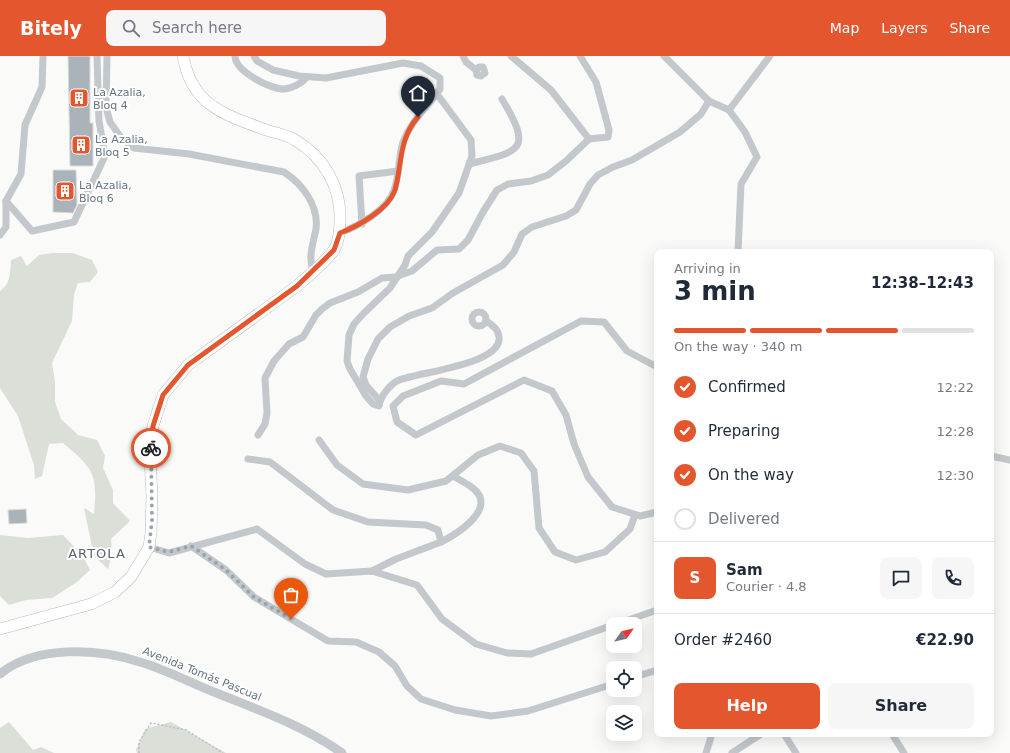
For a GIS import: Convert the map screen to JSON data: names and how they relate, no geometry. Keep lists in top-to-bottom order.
{
  "streets": {
    "street": ["Avenida Tomás Pascual"]
  },
  "districts": ["ARTOLA"],
  "places": {
    "building": ["La Azalia, Bloq 4", "La Azalia, Bloq 5", "La Azalia, Bloq 6"]
  },
  "north": "top right",
  "page": {
    "header": "Bitely",
    "search": "Search here",
    "nav": ["Map", "Layers", "Share"],
    "heading": ["3 min", "Arriving in", "12:38–12:43"],
    "panel": [
      "Sam",
      "Courier · 4.8",
      "Order #2460",
      "€22.90"
    ],
    "bar": "On the way · 340 m",
    "list": [
      ["Confirmed", "12:22"],
      ["Preparing", "12:28"],
      ["On the way", "12:30"],
      "Delivered"
    ],
    "round": "S",
    "buttons": ["Help", "Share"]
  }
}
